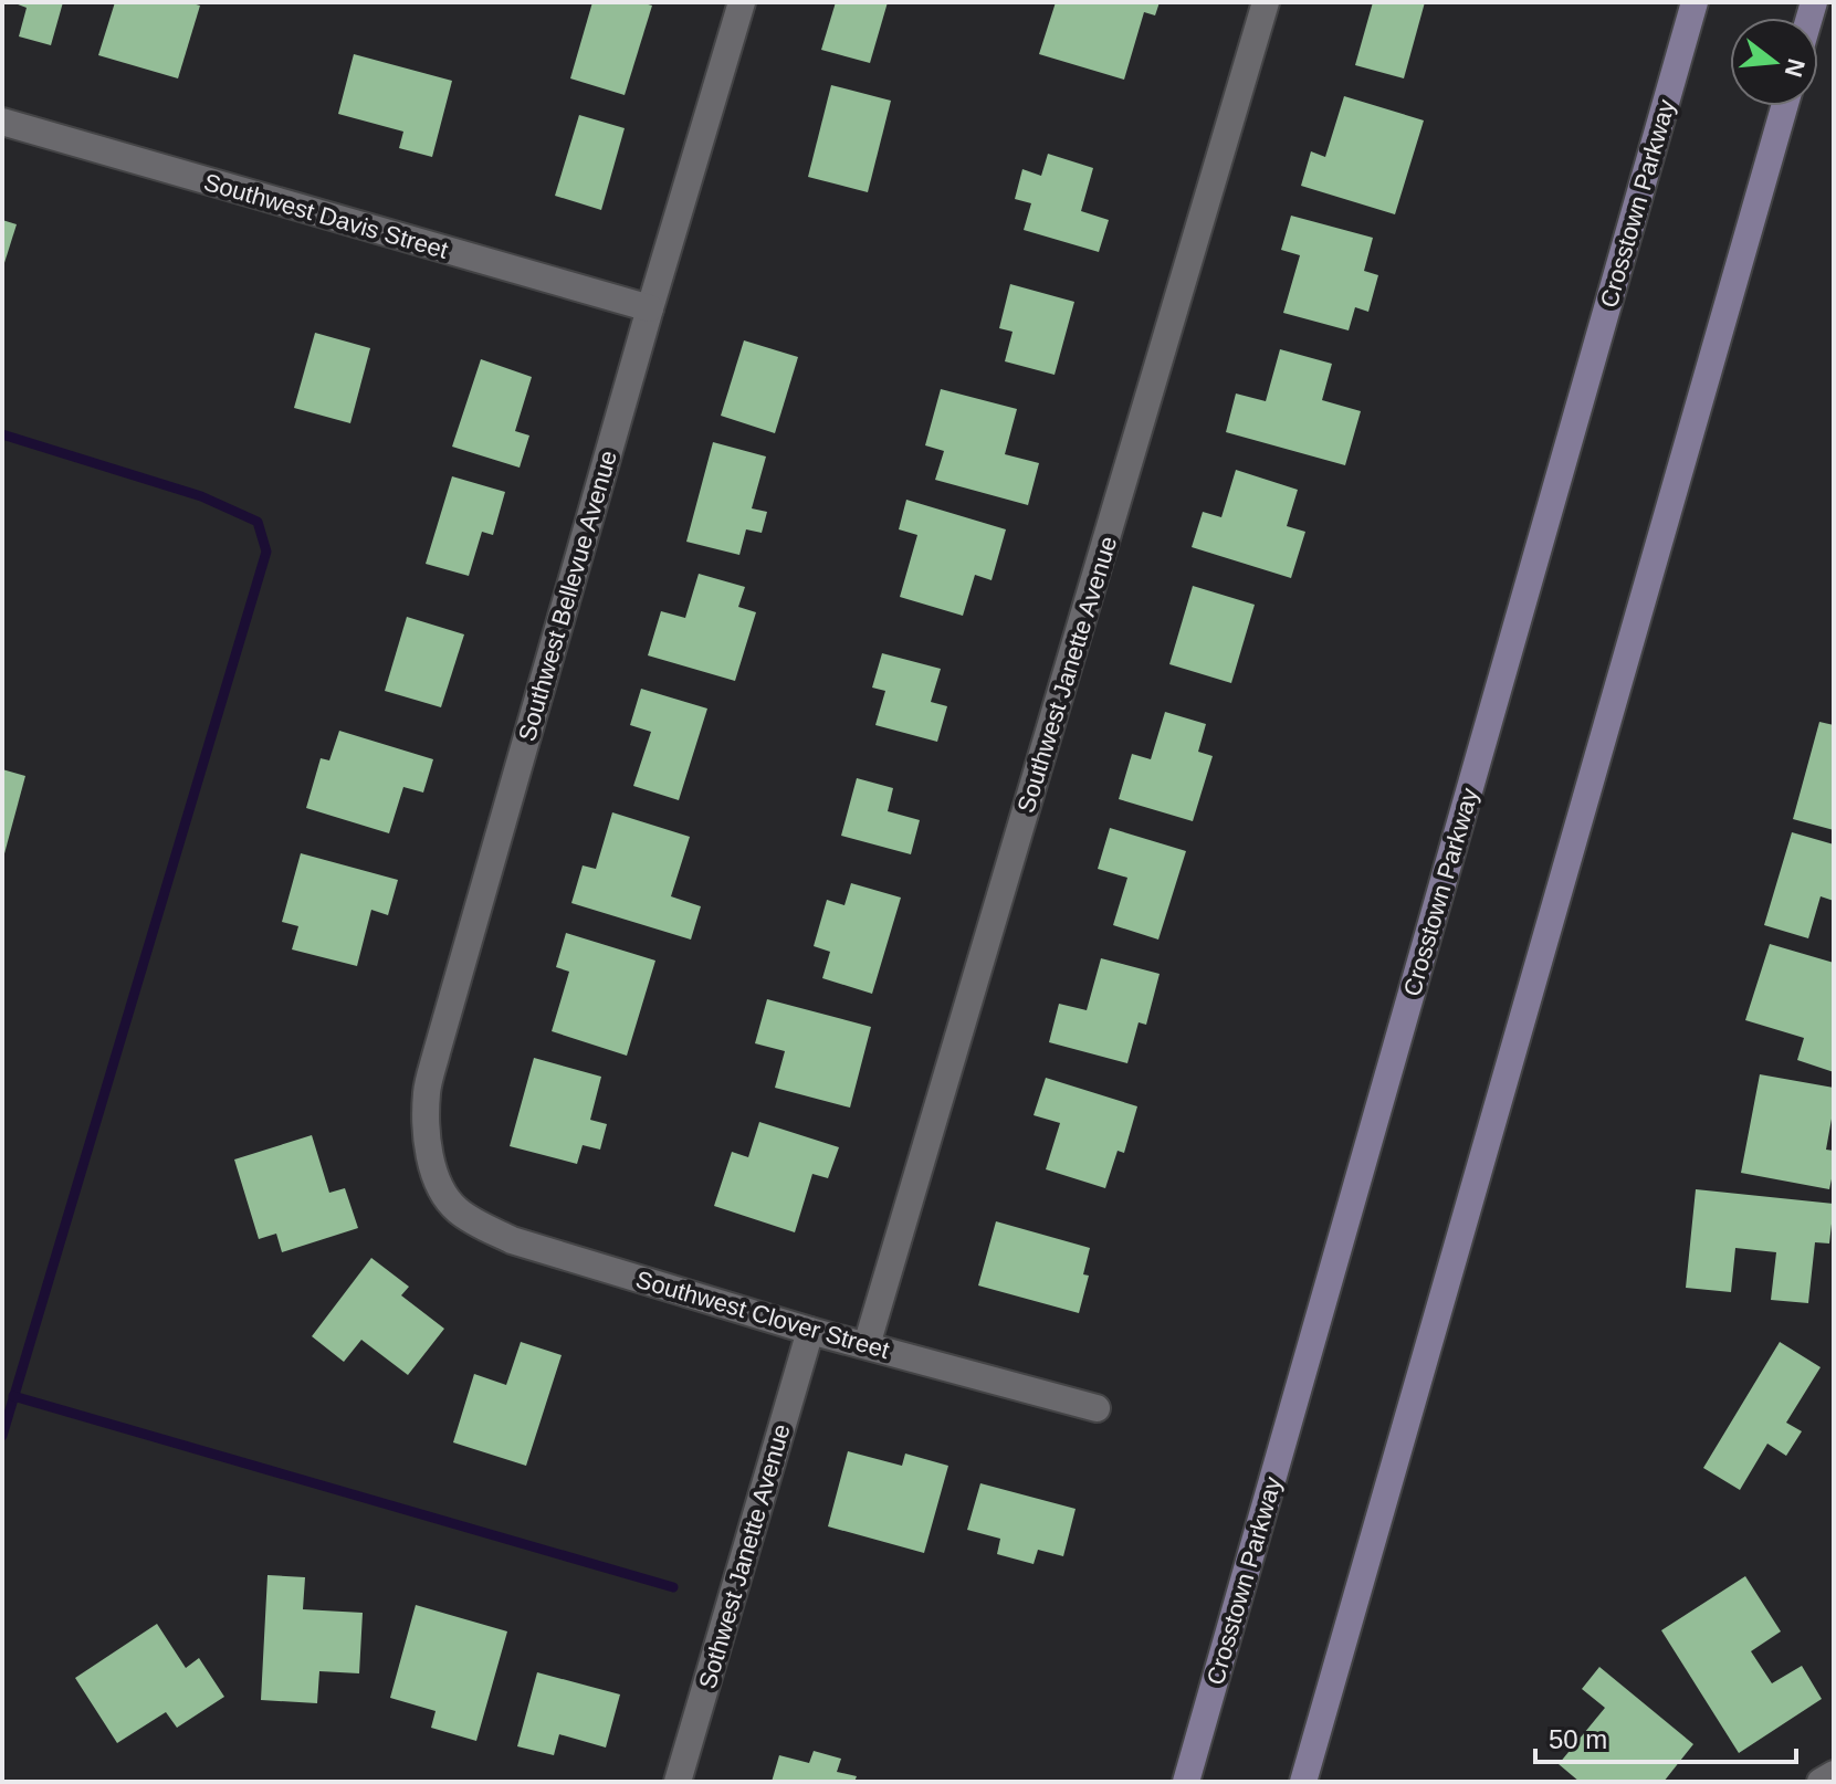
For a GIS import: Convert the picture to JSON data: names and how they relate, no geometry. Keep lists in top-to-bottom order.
{
  "streets": {
    "main road": ["Crosstown Parkway"],
    "street": [
      "Southwest Davis Street",
      "Southwest Bellevue Avenue",
      "Southwest Janette Avenue",
      "Southwest Clover Street",
      "Sothwest Janette Avenue"
    ]
  },
  "crossings": [
    ["Southwest Davis Street", "Southwest Bellevue Avenue"],
    ["Southwest Bellevue Avenue", "Southwest Clover Street"],
    ["Southwest Janette Avenue", "Southwest Clover Street"],
    ["Southwest Clover Street", "Sothwest Janette Avenue"]
  ],
  "scale_bar": "50 m",
  "north": "right"
}
